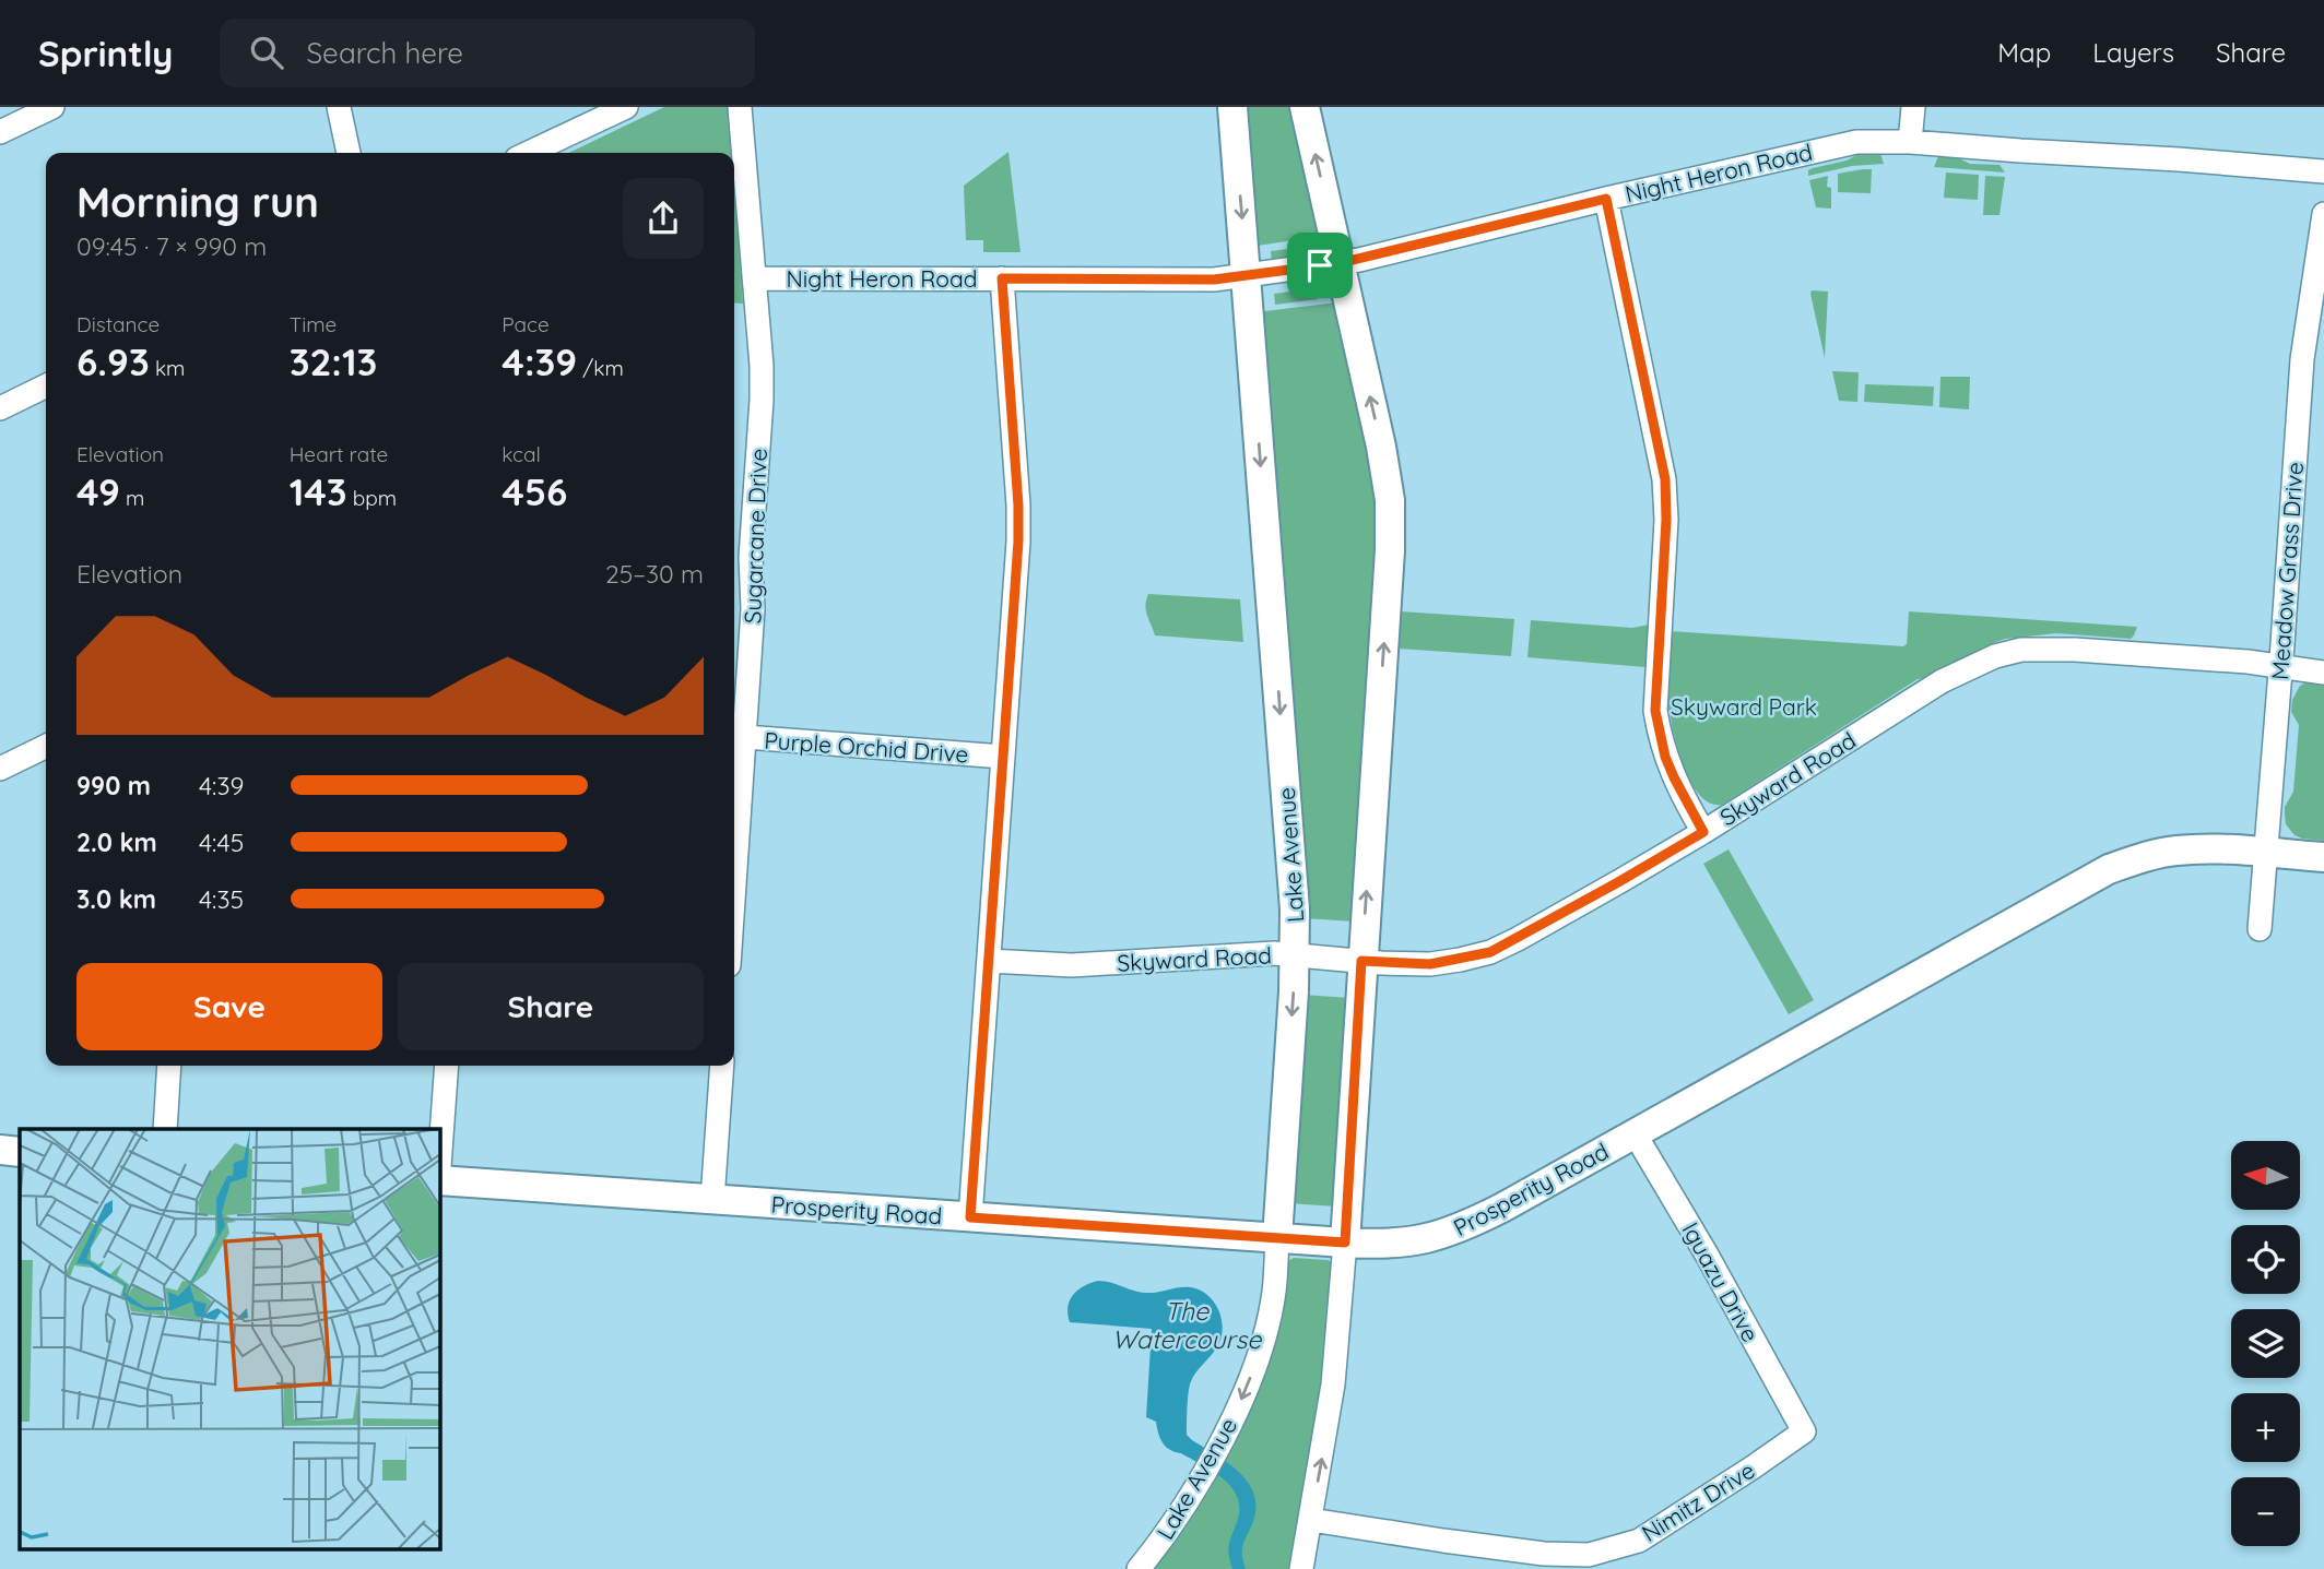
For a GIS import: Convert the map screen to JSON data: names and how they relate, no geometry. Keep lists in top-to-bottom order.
{
  "streets": {
    "street": [
      "Night Heron Road",
      "Sugarcane Drive",
      "Meadow Grass Drive",
      "Purple Orchid Drive",
      "Skyward Road",
      "Lake Avenue",
      "Prosperity Road",
      "Iguazu Drive",
      "Nimitz Drive"
    ]
  },
  "crossings": [
    ["Night Heron Road", "Sugarcane Drive"],
    ["Night Heron Road", "Lake Avenue"],
    ["Sugarcane Drive", "Purple Orchid Drive"],
    ["Meadow Grass Drive", "Skyward Road"],
    ["Meadow Grass Drive", "Prosperity Road"],
    ["Skyward Road", "Lake Avenue"],
    ["Lake Avenue", "Prosperity Road"],
    ["Prosperity Road", "Iguazu Drive"],
    ["Iguazu Drive", "Nimitz Drive"]
  ],
  "water": ["The Watercourse"],
  "parks": ["Skyward Park"],
  "north": "left",
  "page": {
    "header": "Sprintly",
    "search": "Search here",
    "nav": ["Map", "Layers", "Share"],
    "heading": ["Morning run", "09:45 · 7 × 990 m"],
    "stats": [
      ["Distance", "6.93 km"],
      ["Time", "32:13"],
      ["Pace", "4:39 /km"],
      ["Elevation", "49 m"],
      ["Heart rate", "143 bpm"],
      ["kcal", "456"]
    ],
    "chart": ["Elevation", "25–30 m"],
    "list": [
      {
        "name": "990 m",
        "note": "4:39"
      },
      {
        "name": "2.0 km",
        "note": "4:45"
      },
      {
        "name": "3.0 km",
        "note": "4:35"
      }
    ],
    "buttons": ["Save", "Share"],
    "map_buttons": ["+", "−"]
  }
}
